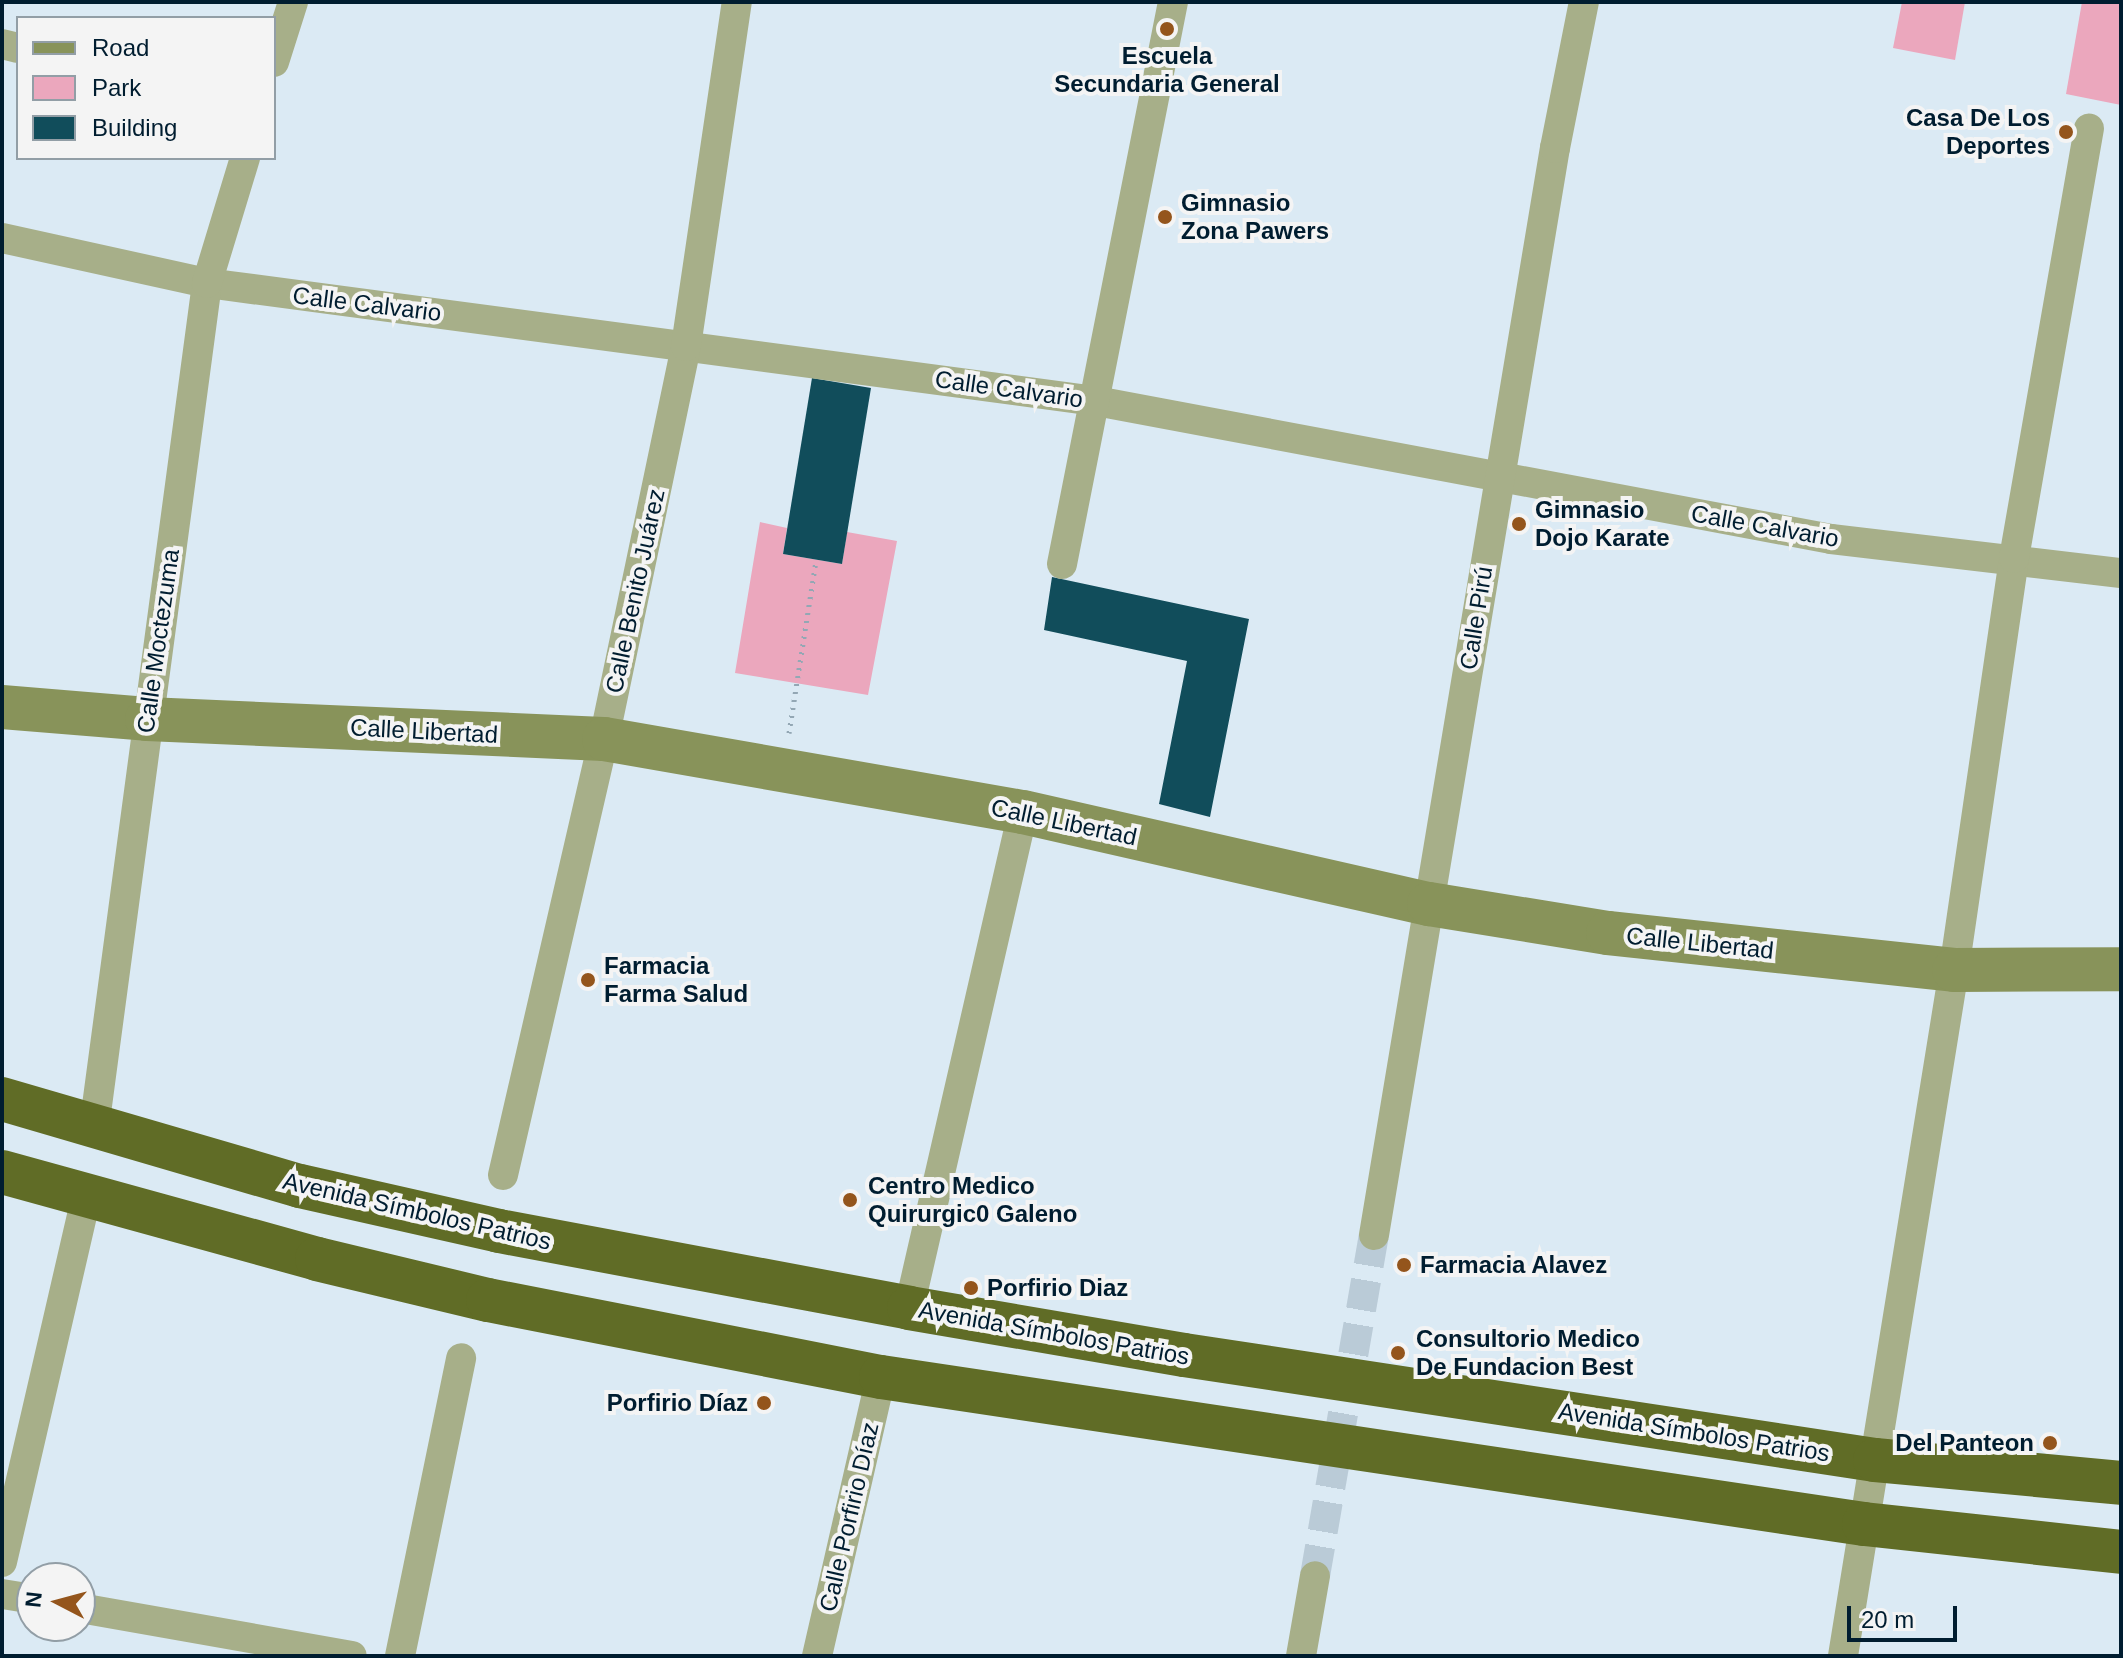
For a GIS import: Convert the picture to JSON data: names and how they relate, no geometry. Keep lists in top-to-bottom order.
{
  "streets": {
    "highway": ["Avenida Símbolos Patrios"],
    "street": [
      "Calle Calvario",
      "Calle Benito Juárez",
      "Calle Pirú",
      "Calle Moctezuma",
      "Calle Libertad",
      "Calle Porfirio Díaz"
    ]
  },
  "crossings": [
    ["Calle Calvario", "Calle Benito Juárez"],
    ["Calle Calvario", "Calle Pirú"],
    ["Calle Calvario", "Calle Moctezuma"],
    ["Calle Benito Juárez", "Calle Libertad"],
    ["Calle Pirú", "Calle Libertad"],
    ["Calle Moctezuma", "Calle Libertad"],
    ["Calle Moctezuma", "Avenida Símbolos Patrios"]
  ],
  "places": [
    "Escuela Secundaria General",
    "Casa De Los Deportes",
    "Gimnasio Zona Pawers",
    "Gimnasio Dojo Karate",
    "Farmacia Farma Salud",
    "Centro Medico Quirurgic0 Galeno",
    "Farmacia Alavez",
    "Porfirio Diaz",
    "Consultorio Medico De Fundacion Best",
    "Porfirio Díaz",
    "Del Panteon"
  ],
  "legend": ["Road", "Park", "Building"],
  "scale_bar": "20 m",
  "north": "left"
}
